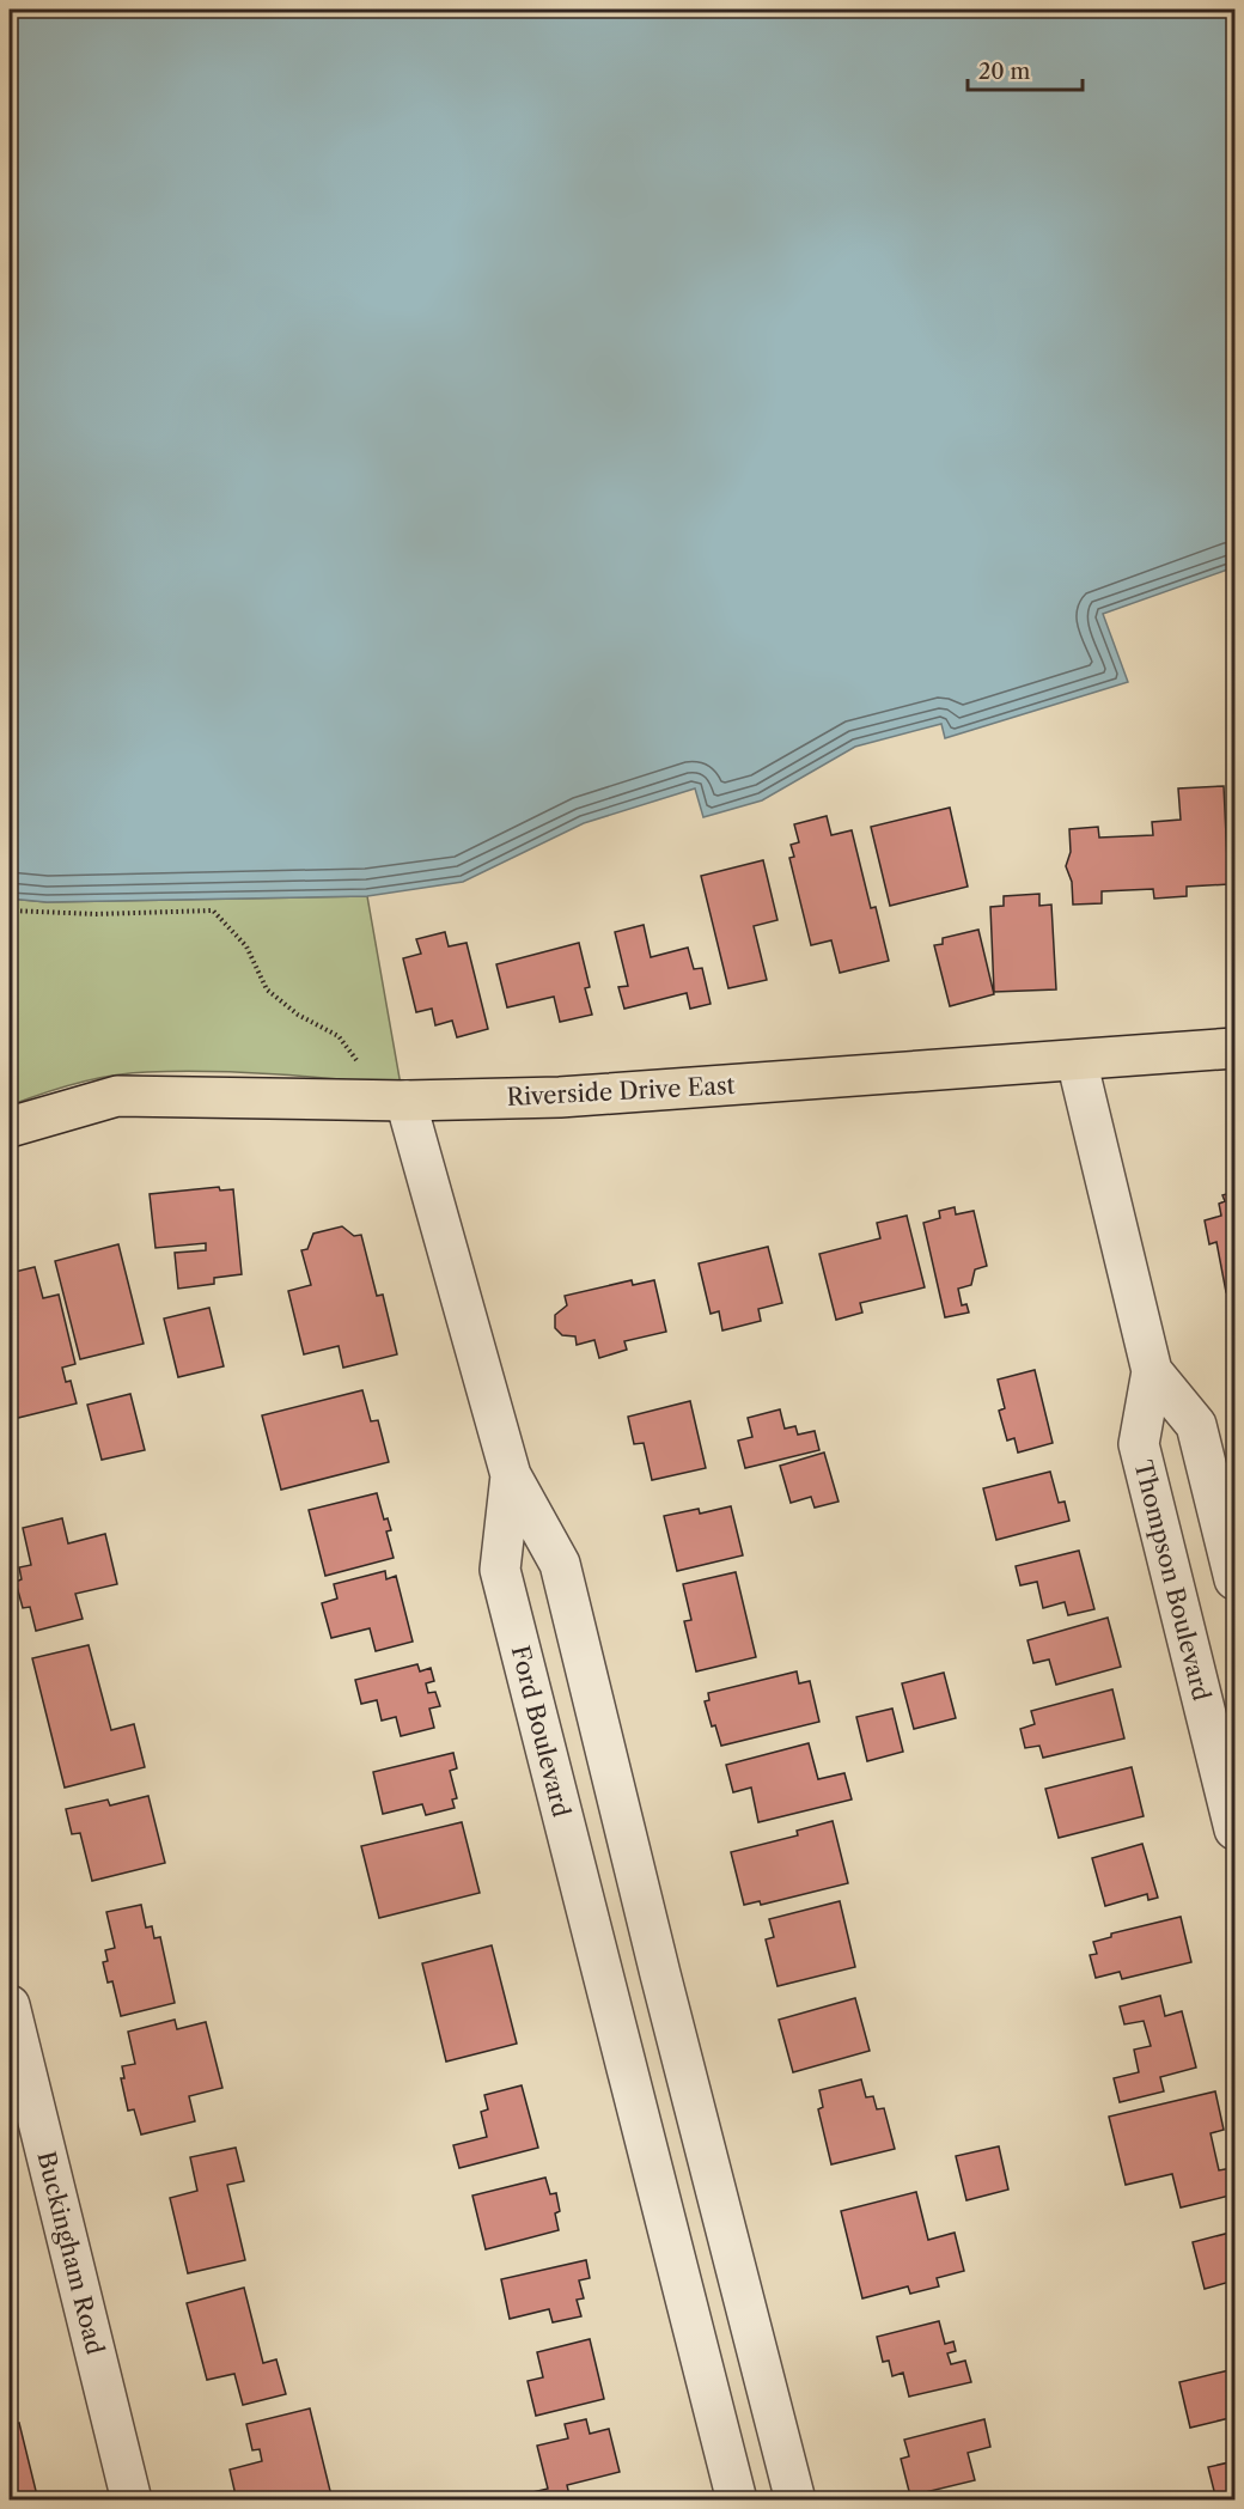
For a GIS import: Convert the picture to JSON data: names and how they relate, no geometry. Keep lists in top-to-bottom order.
{
  "streets": {
    "main road": ["Riverside Drive East"],
    "street": ["Thompson Boulevard", "Ford Boulevard", "Buckingham Road"]
  },
  "crossings": [
    ["Riverside Drive East", "Thompson Boulevard"],
    ["Riverside Drive East", "Ford Boulevard"]
  ],
  "scale_bar": "20 m"
}
